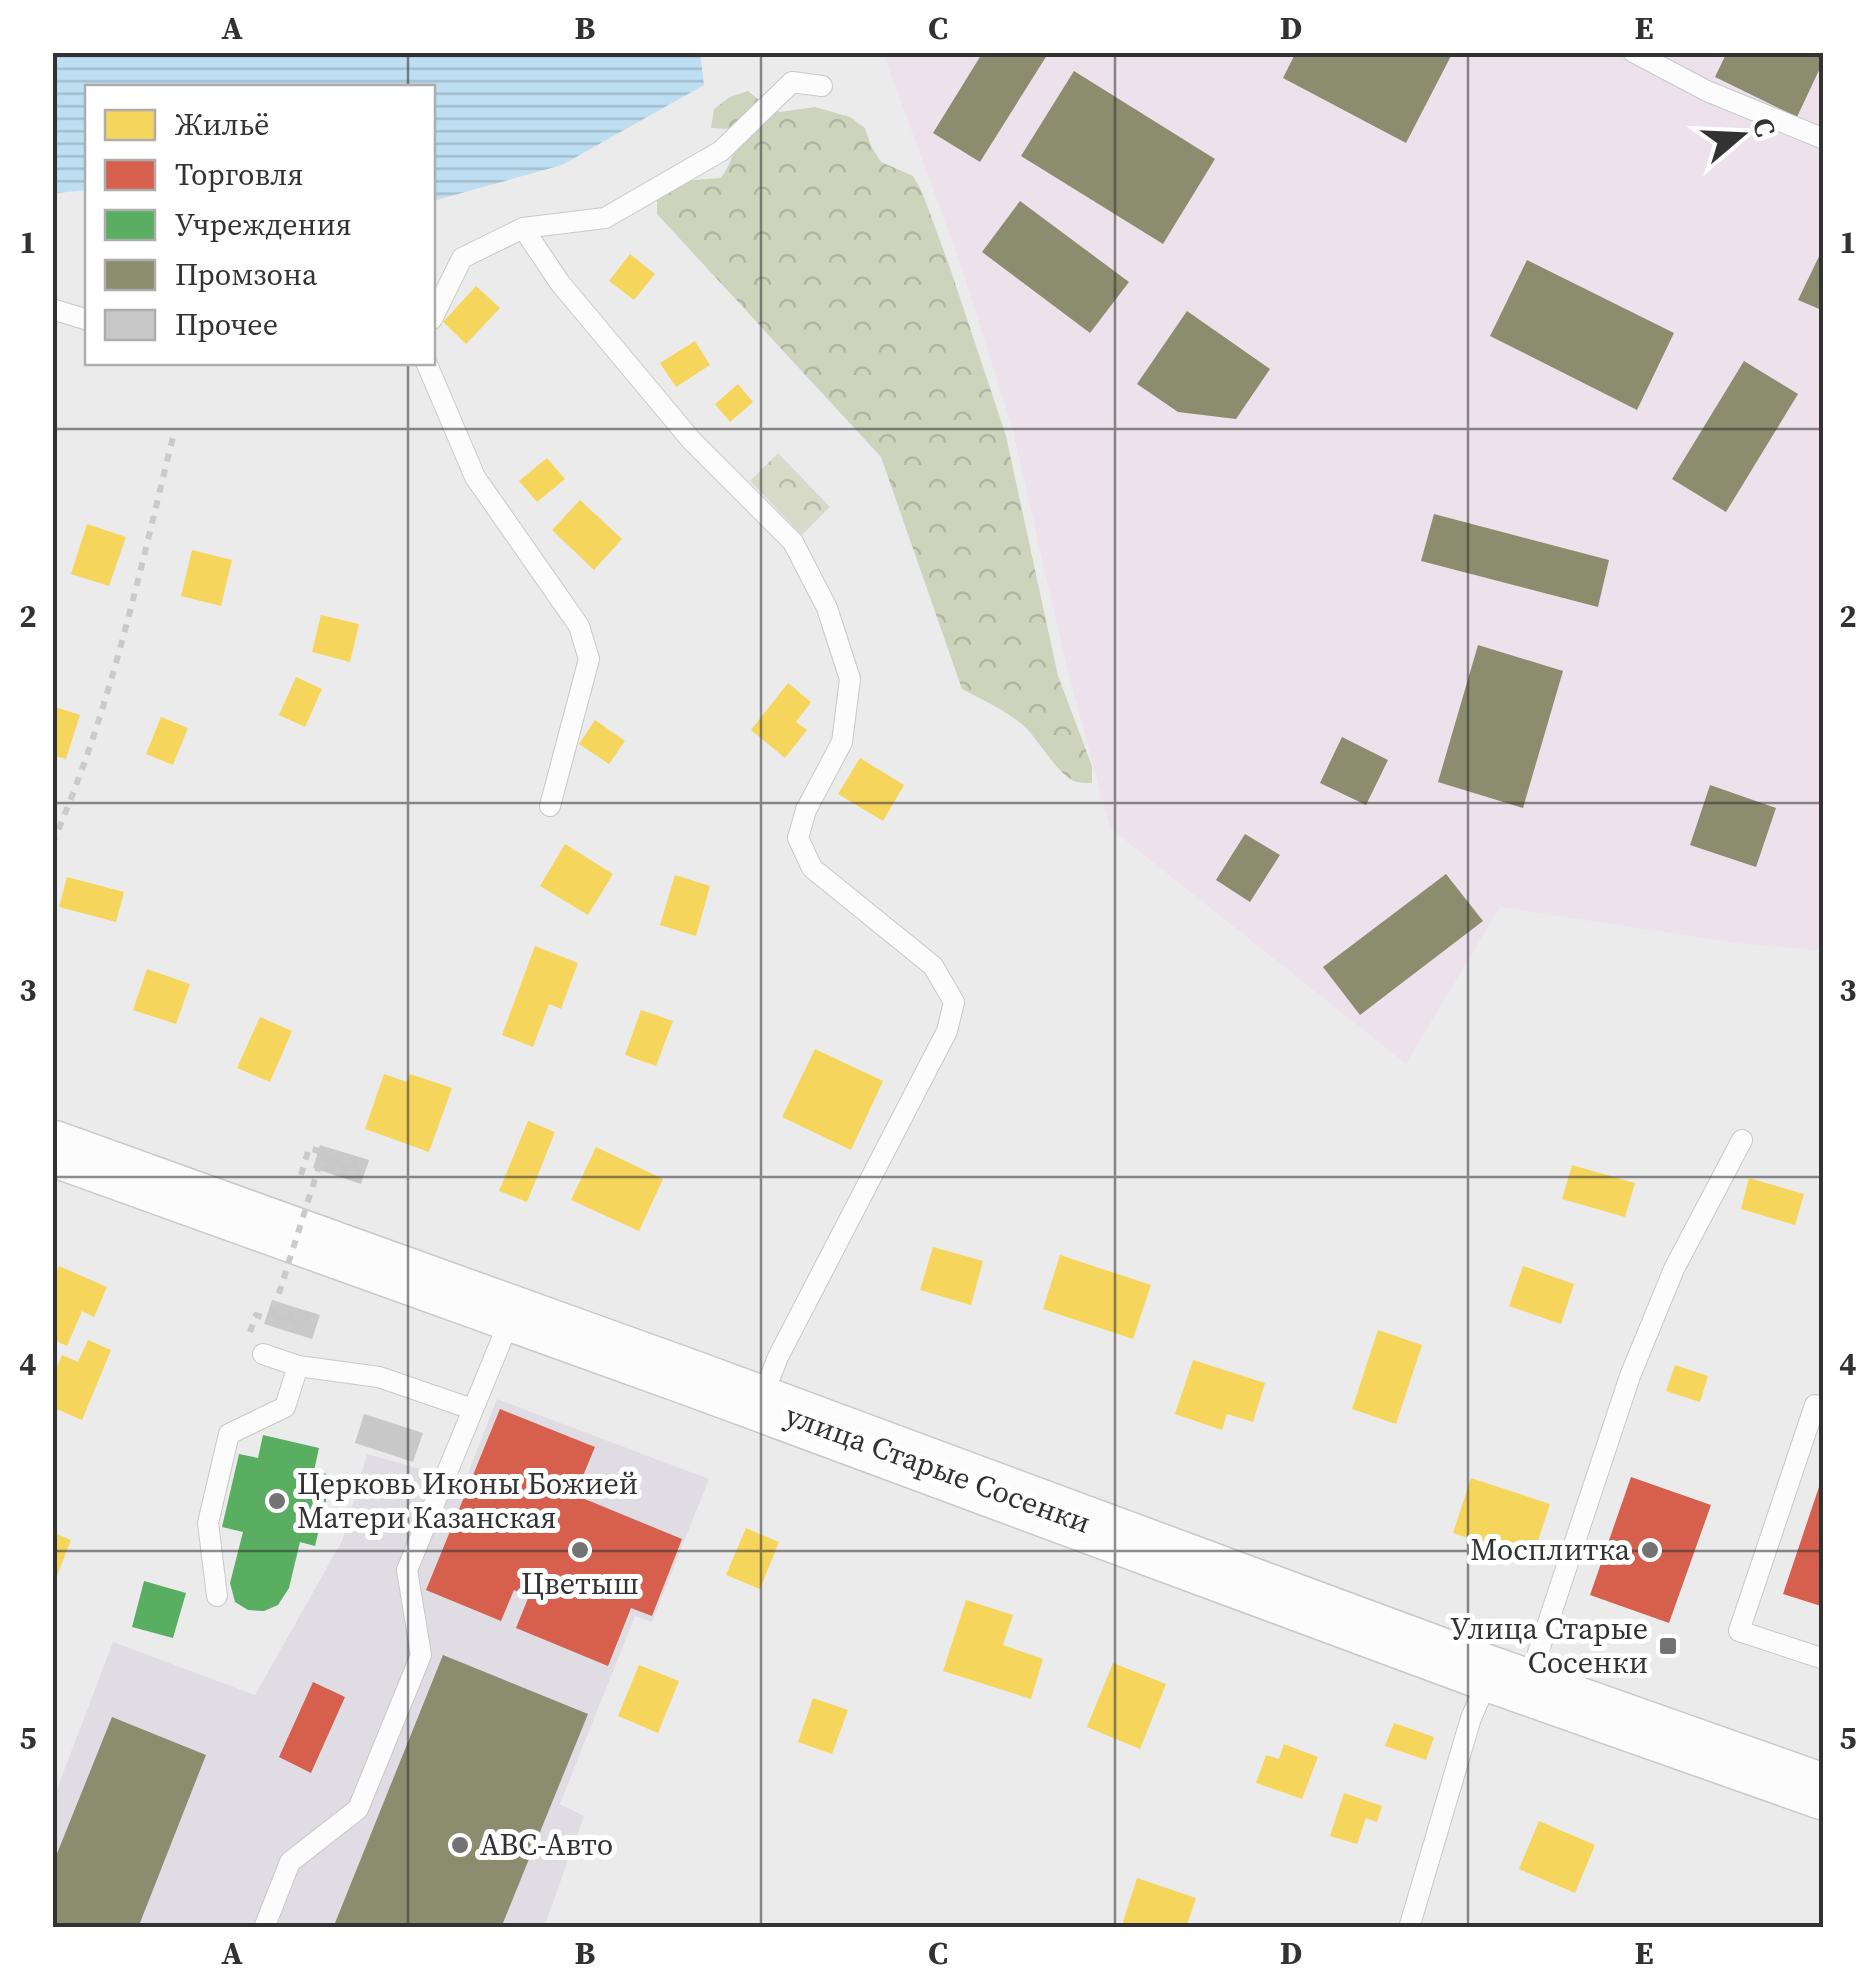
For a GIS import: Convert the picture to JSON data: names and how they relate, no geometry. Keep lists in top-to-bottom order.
{
  "streets": {
    "main road": ["улица Старые Сосенки"]
  },
  "places": {
    "other": [
      "Церковь Иконы Божией Матери Казанская",
      "Цветыш",
      "Мосплитка",
      "АВС-Авто"
    ],
    "transit": ["Улица Старые Сосенки"]
  },
  "legend": [
    "Жильё",
    "Торговля",
    "Учреждения",
    "Промзона",
    "Прочее"
  ],
  "north": "right",
  "grid": {
    "columns": [
      "A",
      "B",
      "C",
      "D",
      "E"
    ],
    "rows": [
      "1",
      "2",
      "3",
      "4",
      "5"
    ]
  }
}
